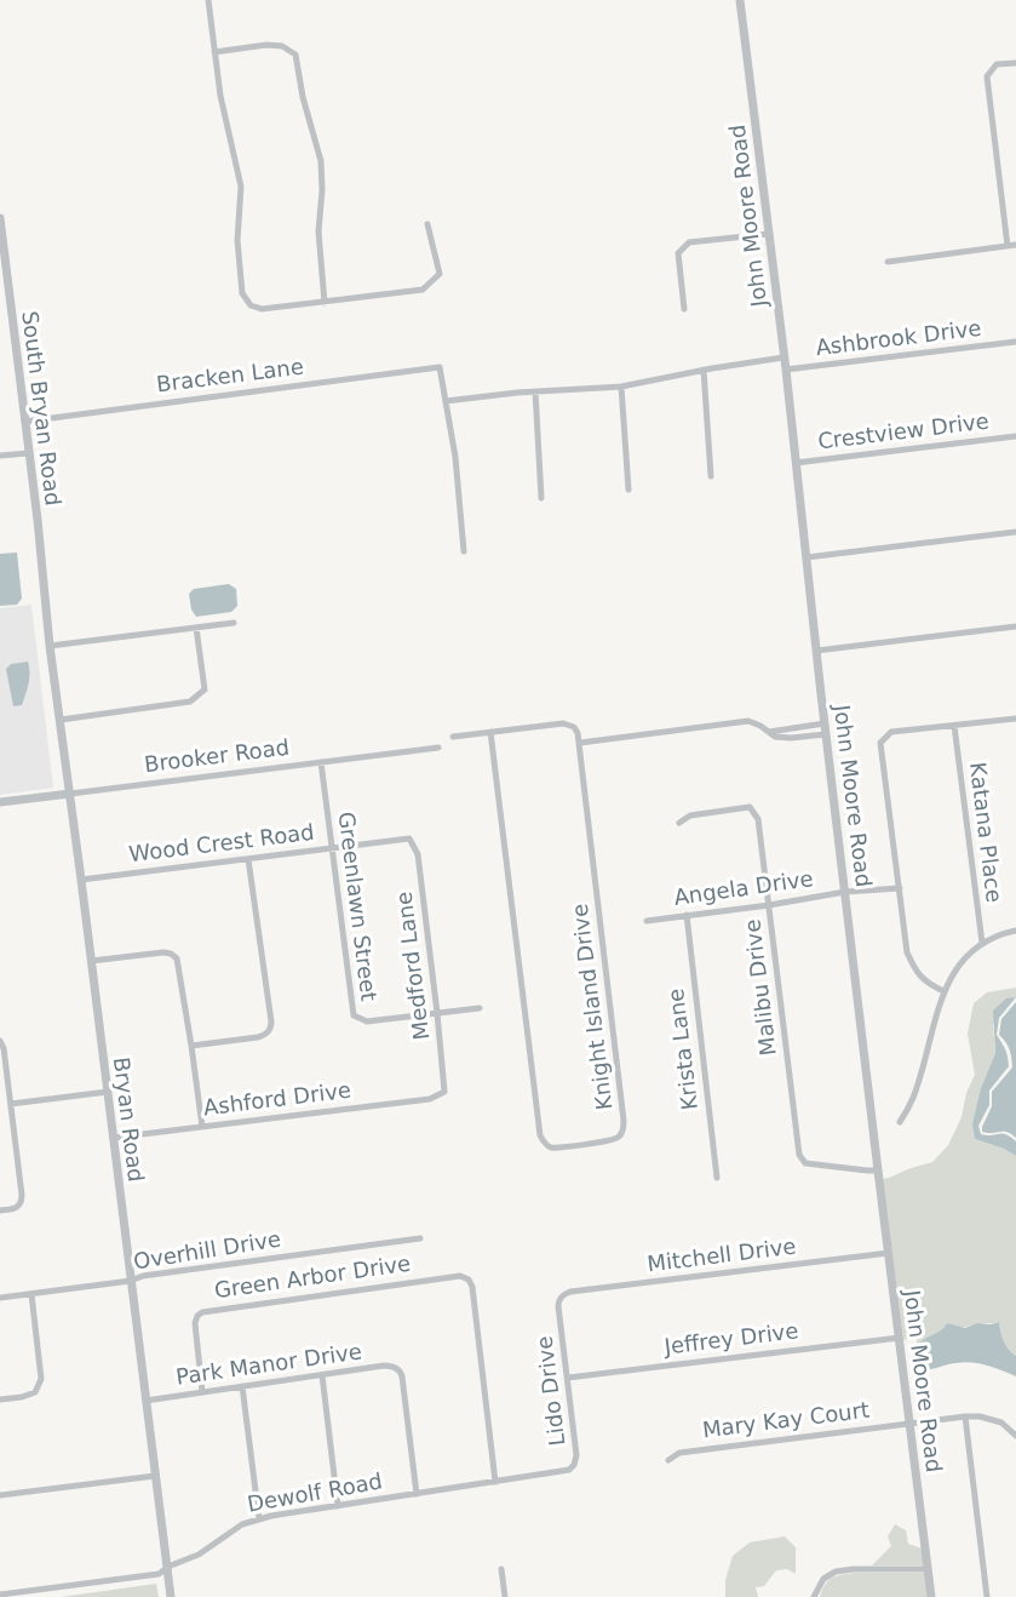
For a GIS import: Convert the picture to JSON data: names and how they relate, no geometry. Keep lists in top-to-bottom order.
{
  "streets": {
    "street": [
      "John Moore Road",
      "Ashbrook Drive",
      "Bracken Lane",
      "South Bryan Road",
      "Crestview Drive",
      "Brooker Road",
      "Katana Place",
      "Wood Crest Road",
      "Angela Drive",
      "Greenlawn Street",
      "Medford Lane",
      "Malibu Drive",
      "Knight Island Drive",
      "Krista Lane",
      "Ashford Drive",
      "Bryan Road",
      "Overhill Drive",
      "Mitchell Drive",
      "Green Arbor Drive",
      "Jeffrey Drive",
      "Park Manor Drive",
      "Lido Drive",
      "Mary Kay Court",
      "Dewolf Road"
    ]
  },
  "crossings": [
    ["John Moore Road", "Ashbrook Drive"],
    ["John Moore Road", "Crestview Drive"],
    ["John Moore Road", "Angela Drive"],
    ["John Moore Road", "Malibu Drive"],
    ["John Moore Road", "Mitchell Drive"],
    ["John Moore Road", "Jeffrey Drive"],
    ["John Moore Road", "Mary Kay Court"],
    ["Bracken Lane", "South Bryan Road"],
    ["South Bryan Road", "Bryan Road"],
    ["Brooker Road", "Greenlawn Street"],
    ["Brooker Road", "Bryan Road"],
    ["Wood Crest Road", "Greenlawn Street"],
    ["Wood Crest Road", "Medford Lane"],
    ["Wood Crest Road", "Bryan Road"],
    ["Angela Drive", "Malibu Drive"],
    ["Angela Drive", "Krista Lane"],
    ["Greenlawn Street", "Medford Lane"],
    ["Medford Lane", "Ashford Drive"],
    ["Ashford Drive", "Bryan Road"],
    ["Bryan Road", "Overhill Drive"],
    ["Bryan Road", "Park Manor Drive"],
    ["Bryan Road", "Dewolf Road"],
    ["Mitchell Drive", "Lido Drive"],
    ["Green Arbor Drive", "Park Manor Drive"],
    ["Green Arbor Drive", "Dewolf Road"],
    ["Jeffrey Drive", "Lido Drive"],
    ["Park Manor Drive", "Dewolf Road"],
    ["Lido Drive", "Dewolf Road"]
  ]
}
